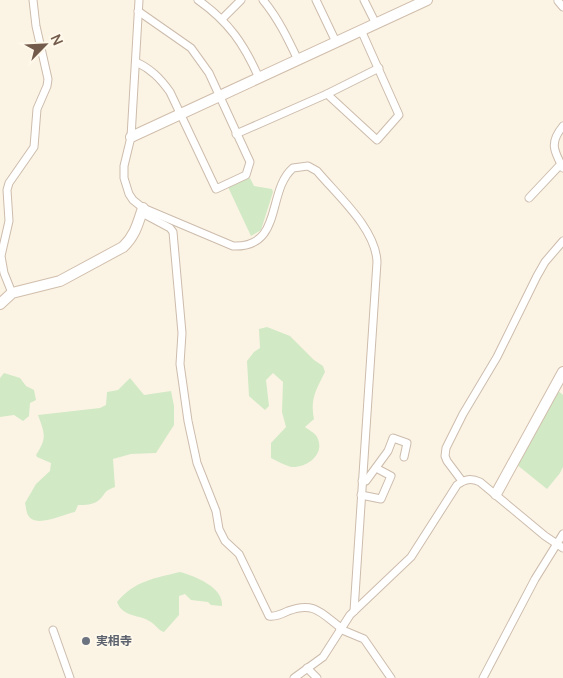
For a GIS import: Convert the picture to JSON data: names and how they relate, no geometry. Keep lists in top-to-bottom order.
{
  "places": ["実相寺"],
  "north": "top right"
}
